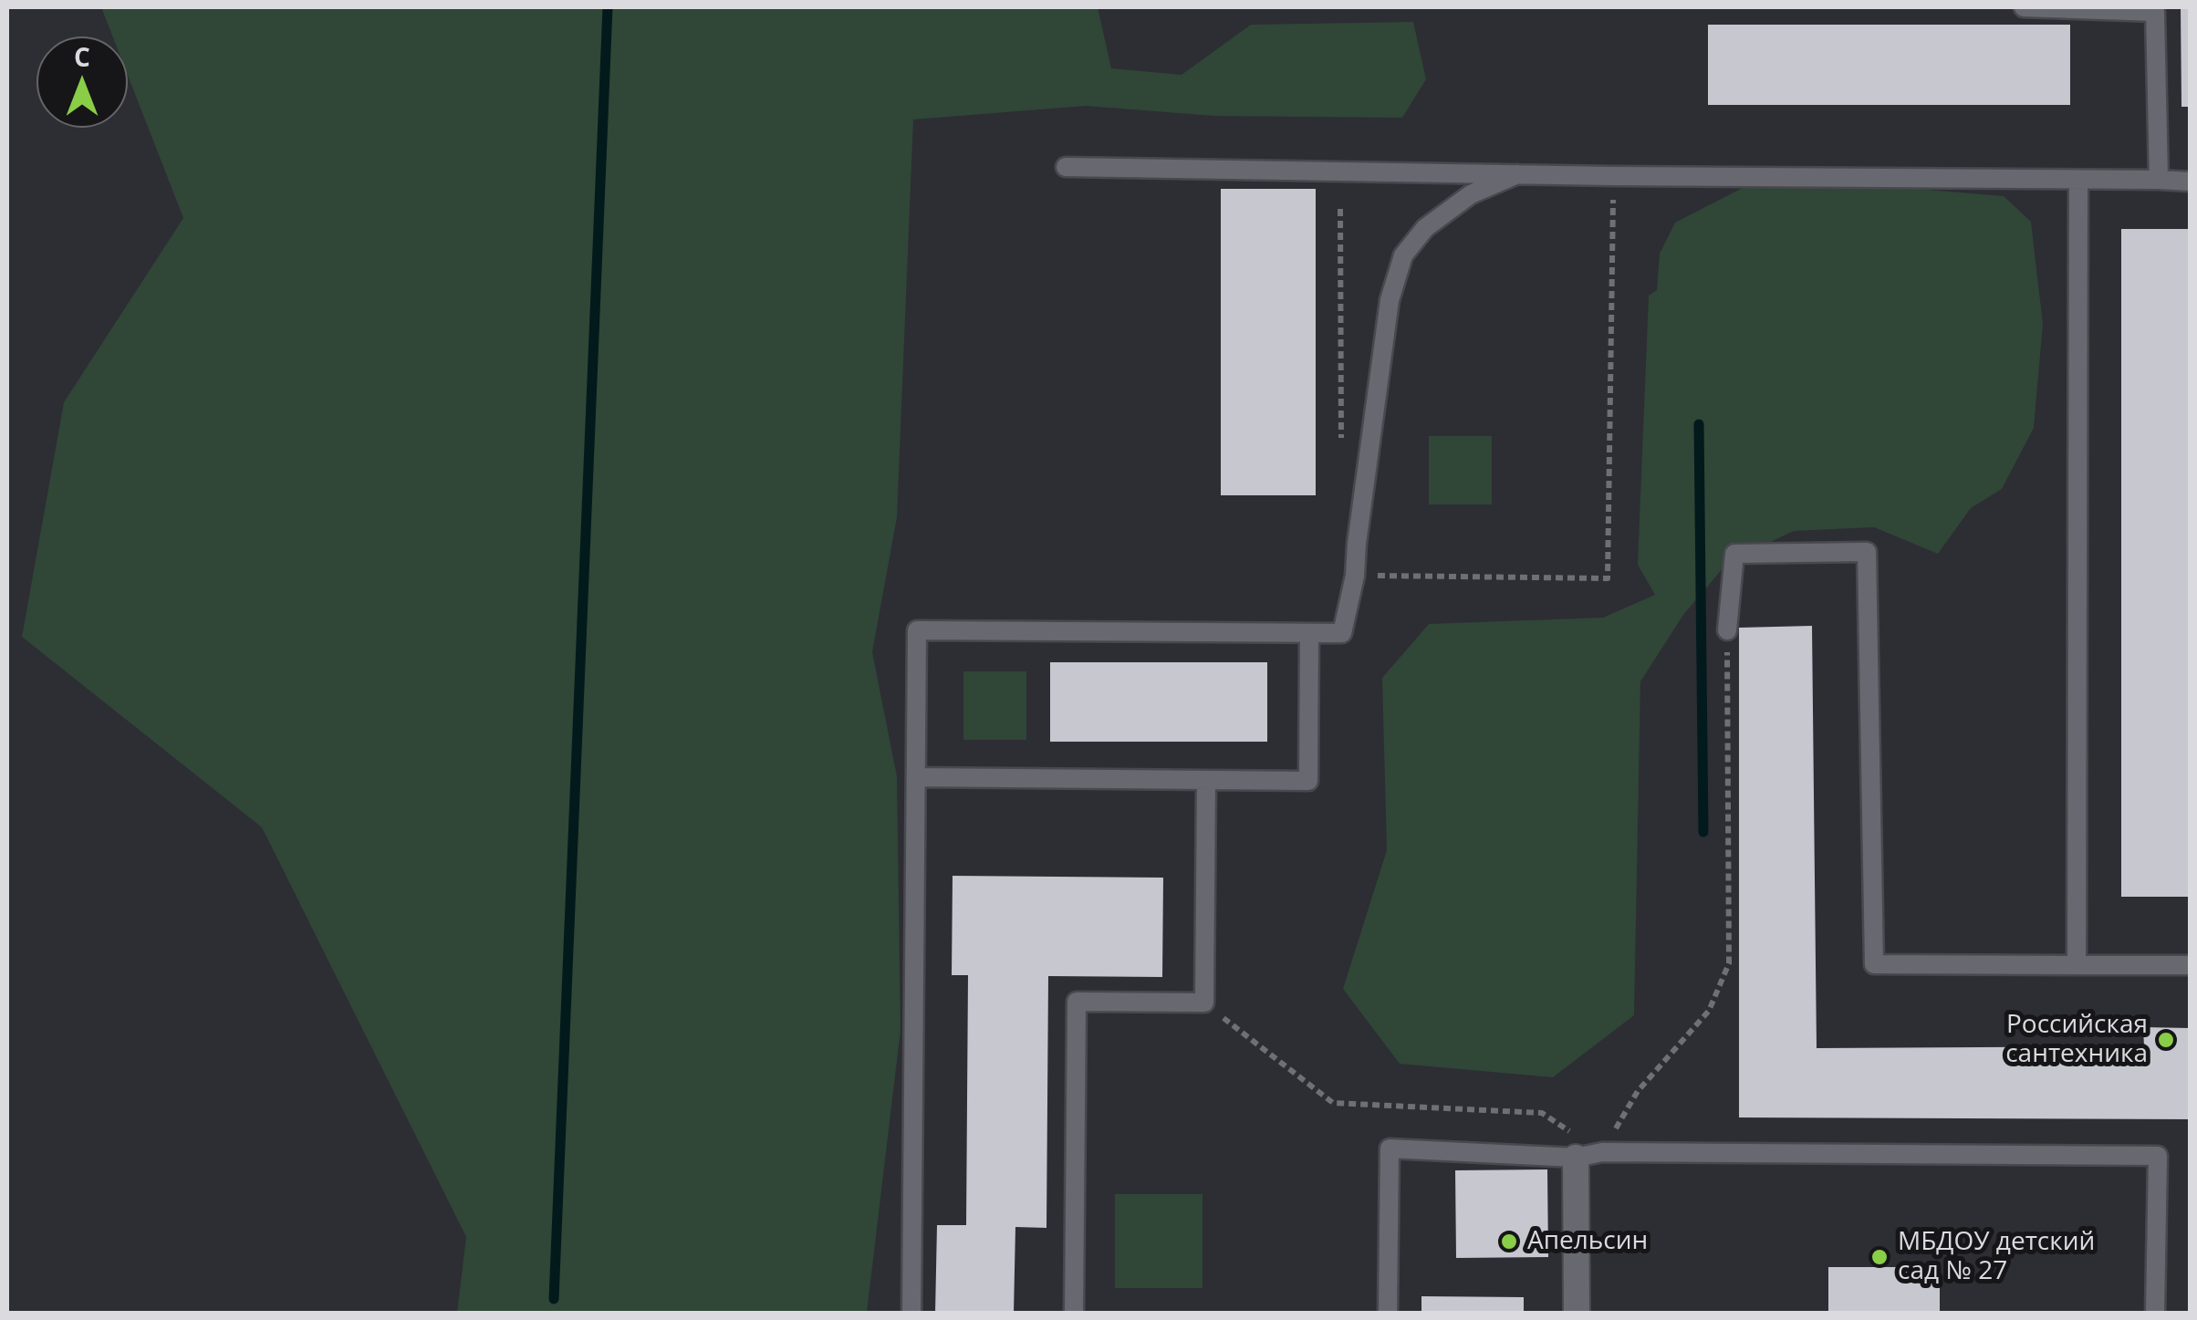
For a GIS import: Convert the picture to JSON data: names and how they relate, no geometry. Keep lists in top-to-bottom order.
{
  "places": ["Российская сантехника", "Апельсин", "МБДОУ детский сад № 27"],
  "north": "top"
}
